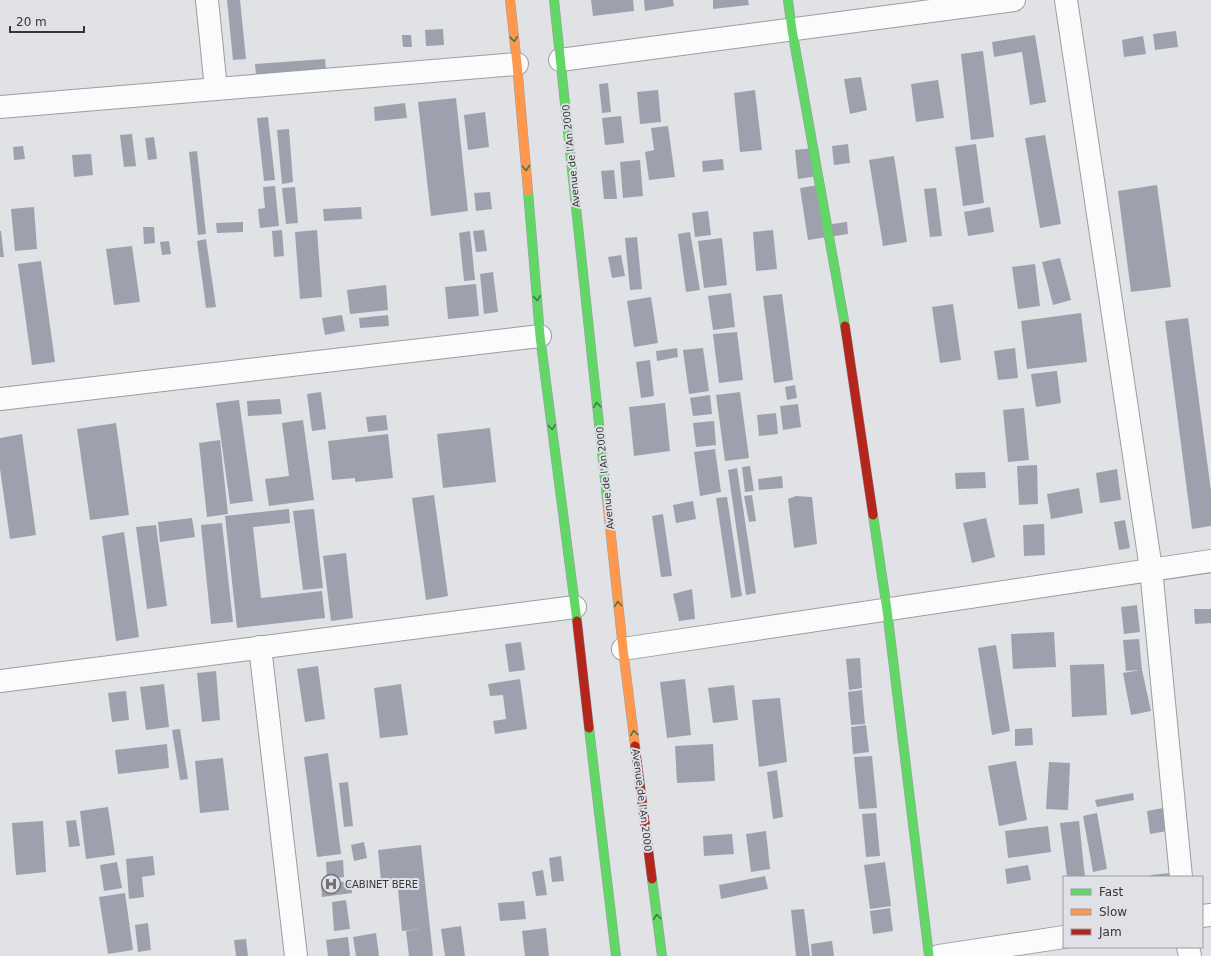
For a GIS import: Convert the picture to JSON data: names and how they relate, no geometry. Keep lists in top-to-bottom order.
{
  "streets": {
    "main road": ["Avenue de l'An 2000"]
  },
  "places": {
    "hospital": ["CABINET BERE"]
  },
  "legend": ["Fast", "Slow", "Jam"],
  "scale_bar": "20 m"
}
